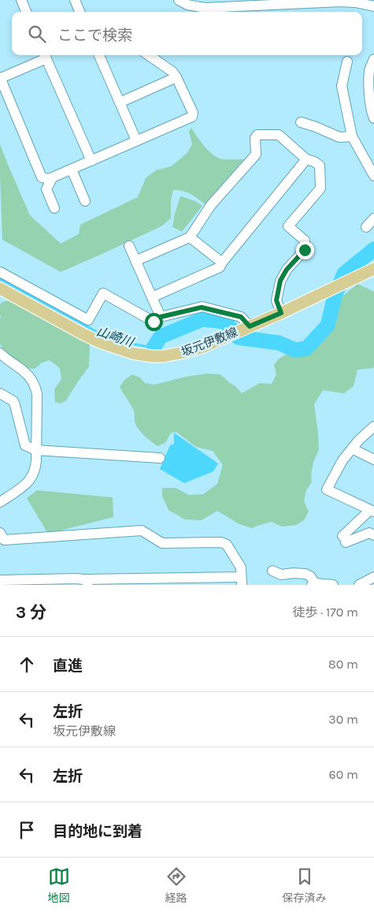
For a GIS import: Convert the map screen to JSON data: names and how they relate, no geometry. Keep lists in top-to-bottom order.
{
  "streets": {
    "main road": ["坂元伊敷線"]
  },
  "water": ["山崎川"],
  "page": {
    "search": "ここで検索",
    "heading": ["3 分", "徒歩 · 170 m"],
    "list": [
      ["直進", "80 m"],
      ["左折", "坂元伊敷線", "30 m"],
      ["左折", "60 m"],
      "目的地に到着"
    ],
    "nav": ["地図", "経路", "保存済み"]
  }
}
